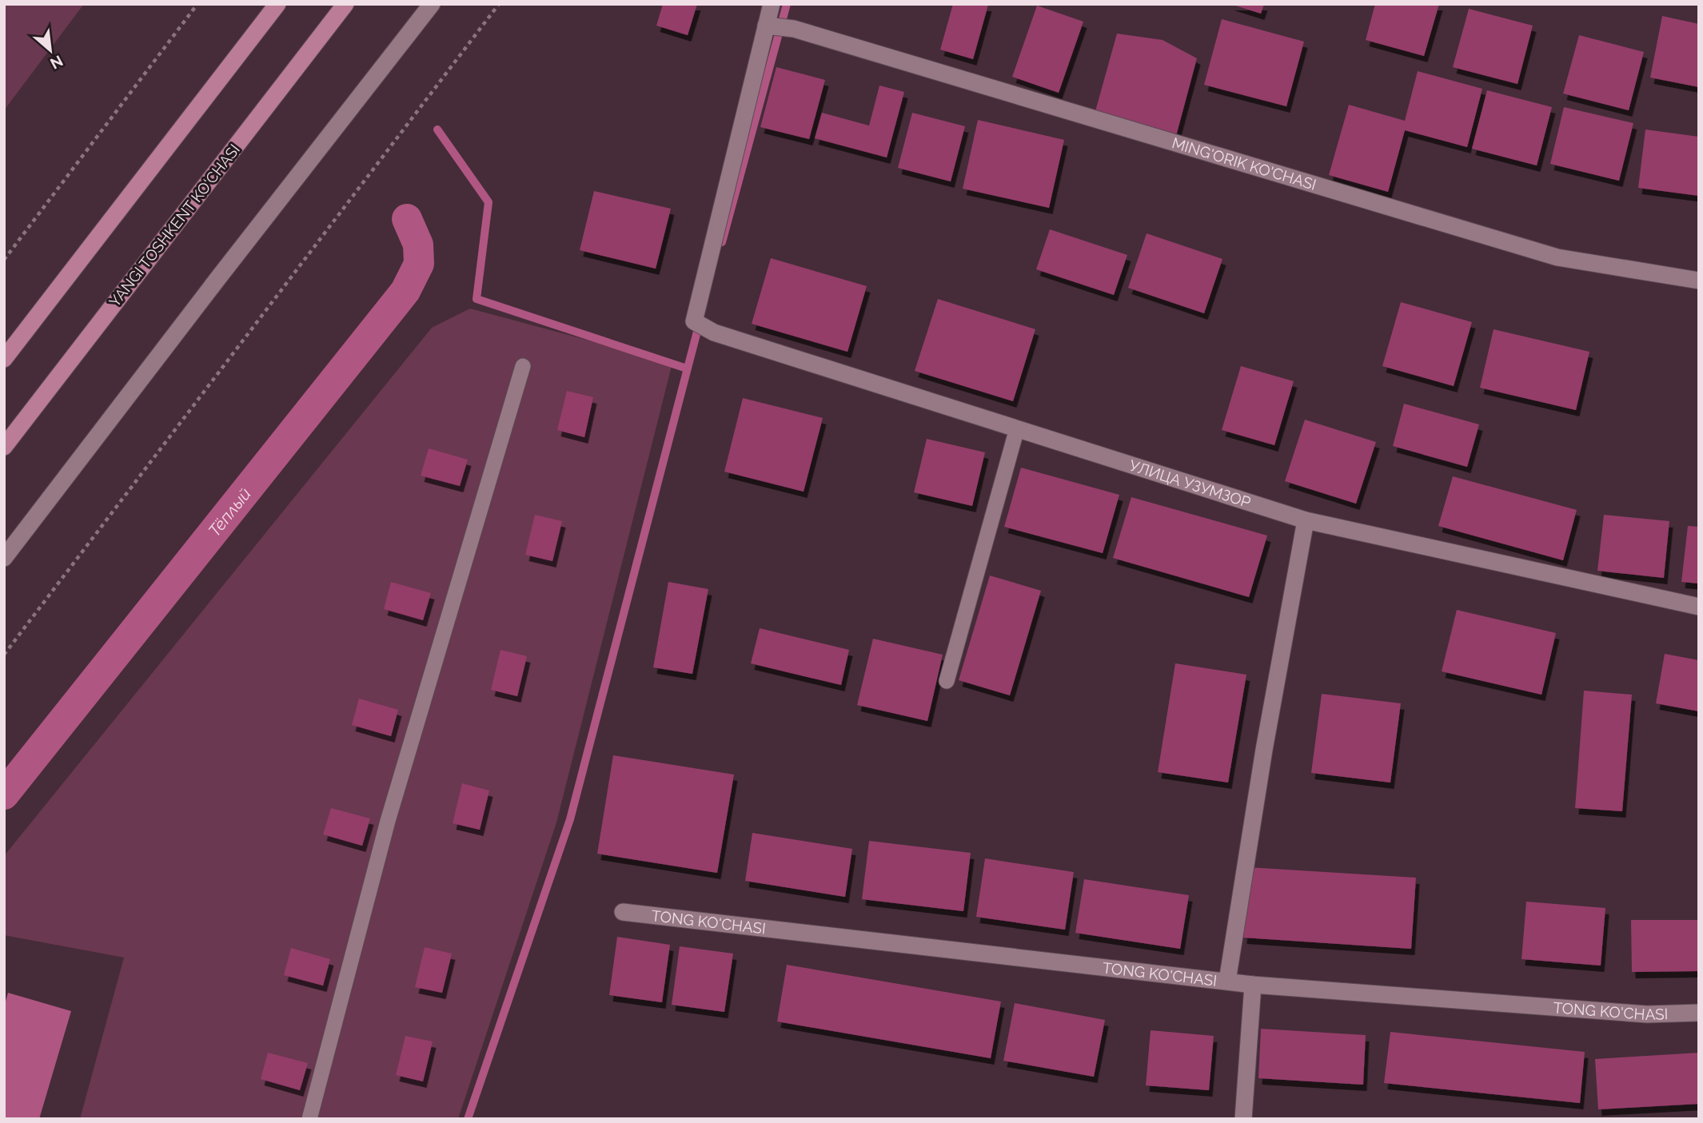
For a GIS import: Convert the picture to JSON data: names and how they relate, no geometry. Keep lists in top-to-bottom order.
{
  "streets": {
    "highway": ["YANGI TOSHKENT KO‘CHASI"],
    "street": ["MING'ORIK KO'CHASI", "УЛИЦА УЗУМЗОР", "TONG KO'CHASI"]
  },
  "crossings": [
    ["MING'ORIK KO'CHASI", "УЛИЦА УЗУМЗОР"]
  ],
  "water": ["Тёплый"],
  "north": "bottom right"
}
